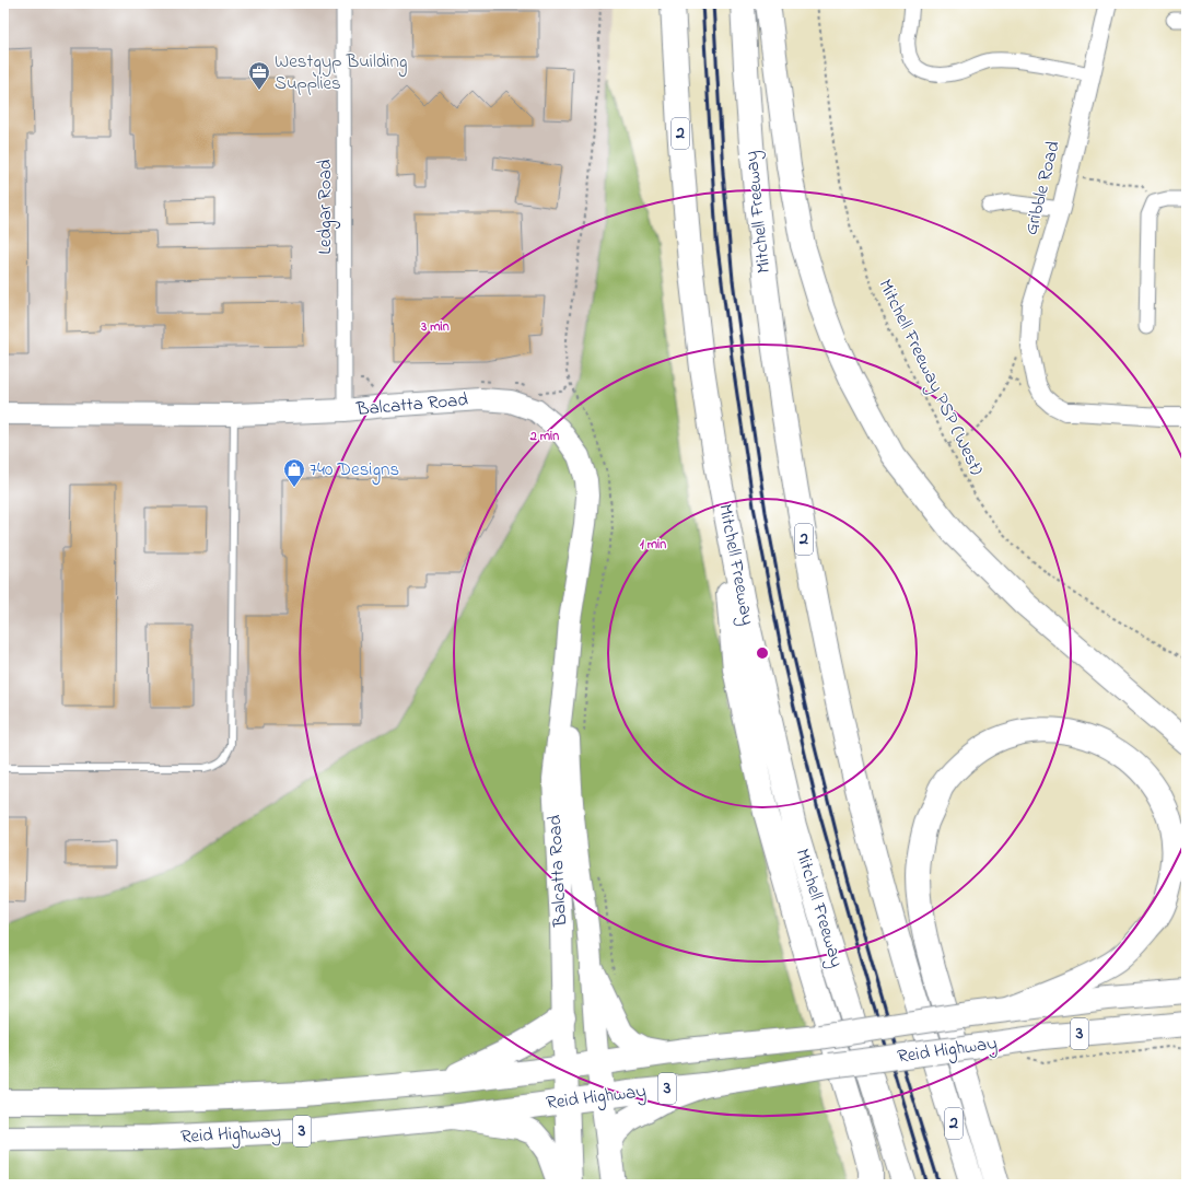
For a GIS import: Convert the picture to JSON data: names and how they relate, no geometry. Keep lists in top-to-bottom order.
{
  "streets": {
    "highway": [
      "2",
      "Mitchell Freeway",
      "3",
      "Reid Highway"
    ],
    "main road": ["Balcatta Road"],
    "street": ["Gribble Road", "Ledgar Road"],
    "path": ["Mitchell Freeway PSP (West)"]
  },
  "crossings": [
    ["Ledgar Road", "Balcatta Road"],
    ["Balcatta Road", "Reid Highway"]
  ],
  "places": {
    "office": ["Westgyp Building Supplies"],
    "shop": ["740 Designs"]
  },
  "rings": ["3 min", "2 min", "1 min"]
}
